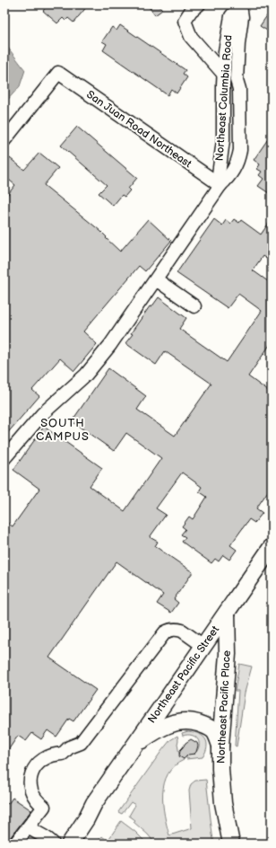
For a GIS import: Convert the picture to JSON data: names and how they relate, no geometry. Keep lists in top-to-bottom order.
{
  "streets": {
    "main road": ["Northeast Pacific Street", "Northeast Pacific Place"],
    "street": ["Northeast Columbia Road", "San Juan Road Northeast"]
  },
  "crossings": [
    ["Northeast Columbia Road", "San Juan Road Northeast"],
    ["Northeast Pacific Street", "Northeast Pacific Place"]
  ],
  "districts": ["SOUTH CAMPUS"]
}
